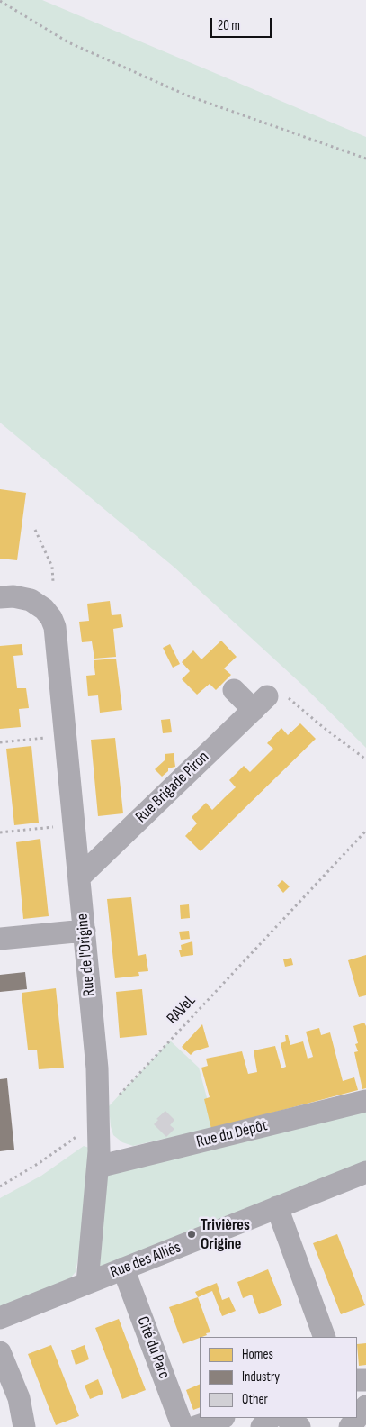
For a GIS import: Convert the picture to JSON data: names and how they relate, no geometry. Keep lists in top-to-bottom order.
{
  "streets": {
    "street": [
      "Rue Brigade Piron",
      "Rue de l'Origine",
      "Rue du Dépôt",
      "Rue des Alliés",
      "Cité du Parc"
    ],
    "path": ["RAVeL"]
  },
  "crossings": [
    ["Rue Brigade Piron", "Rue de l'Origine"],
    ["Rue de l'Origine", "RAVeL"],
    ["Rue de l'Origine", "Rue du Dépôt"],
    ["Rue de l'Origine", "Rue des Alliés"],
    ["Rue des Alliés", "Cité du Parc"]
  ],
  "places": ["Trivières Origine"],
  "legend": ["Homes", "Industry", "Other"],
  "scale_bar": "20 m"
}
